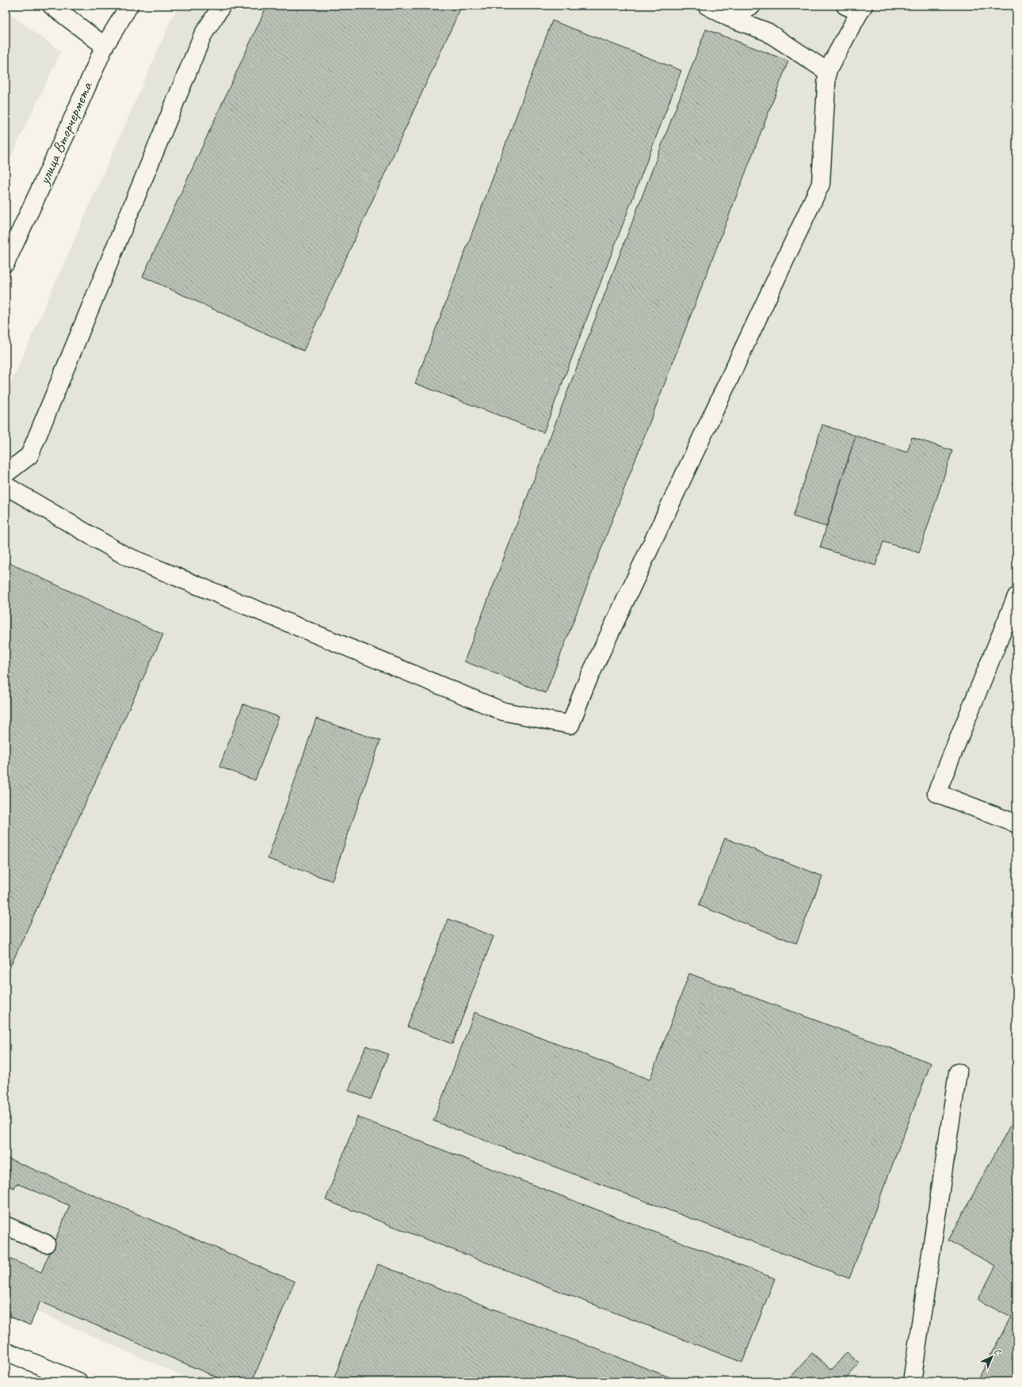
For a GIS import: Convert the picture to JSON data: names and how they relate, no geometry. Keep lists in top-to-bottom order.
{
  "streets": {
    "street": ["улица Вторчермета"]
  },
  "north": "top right"
}
